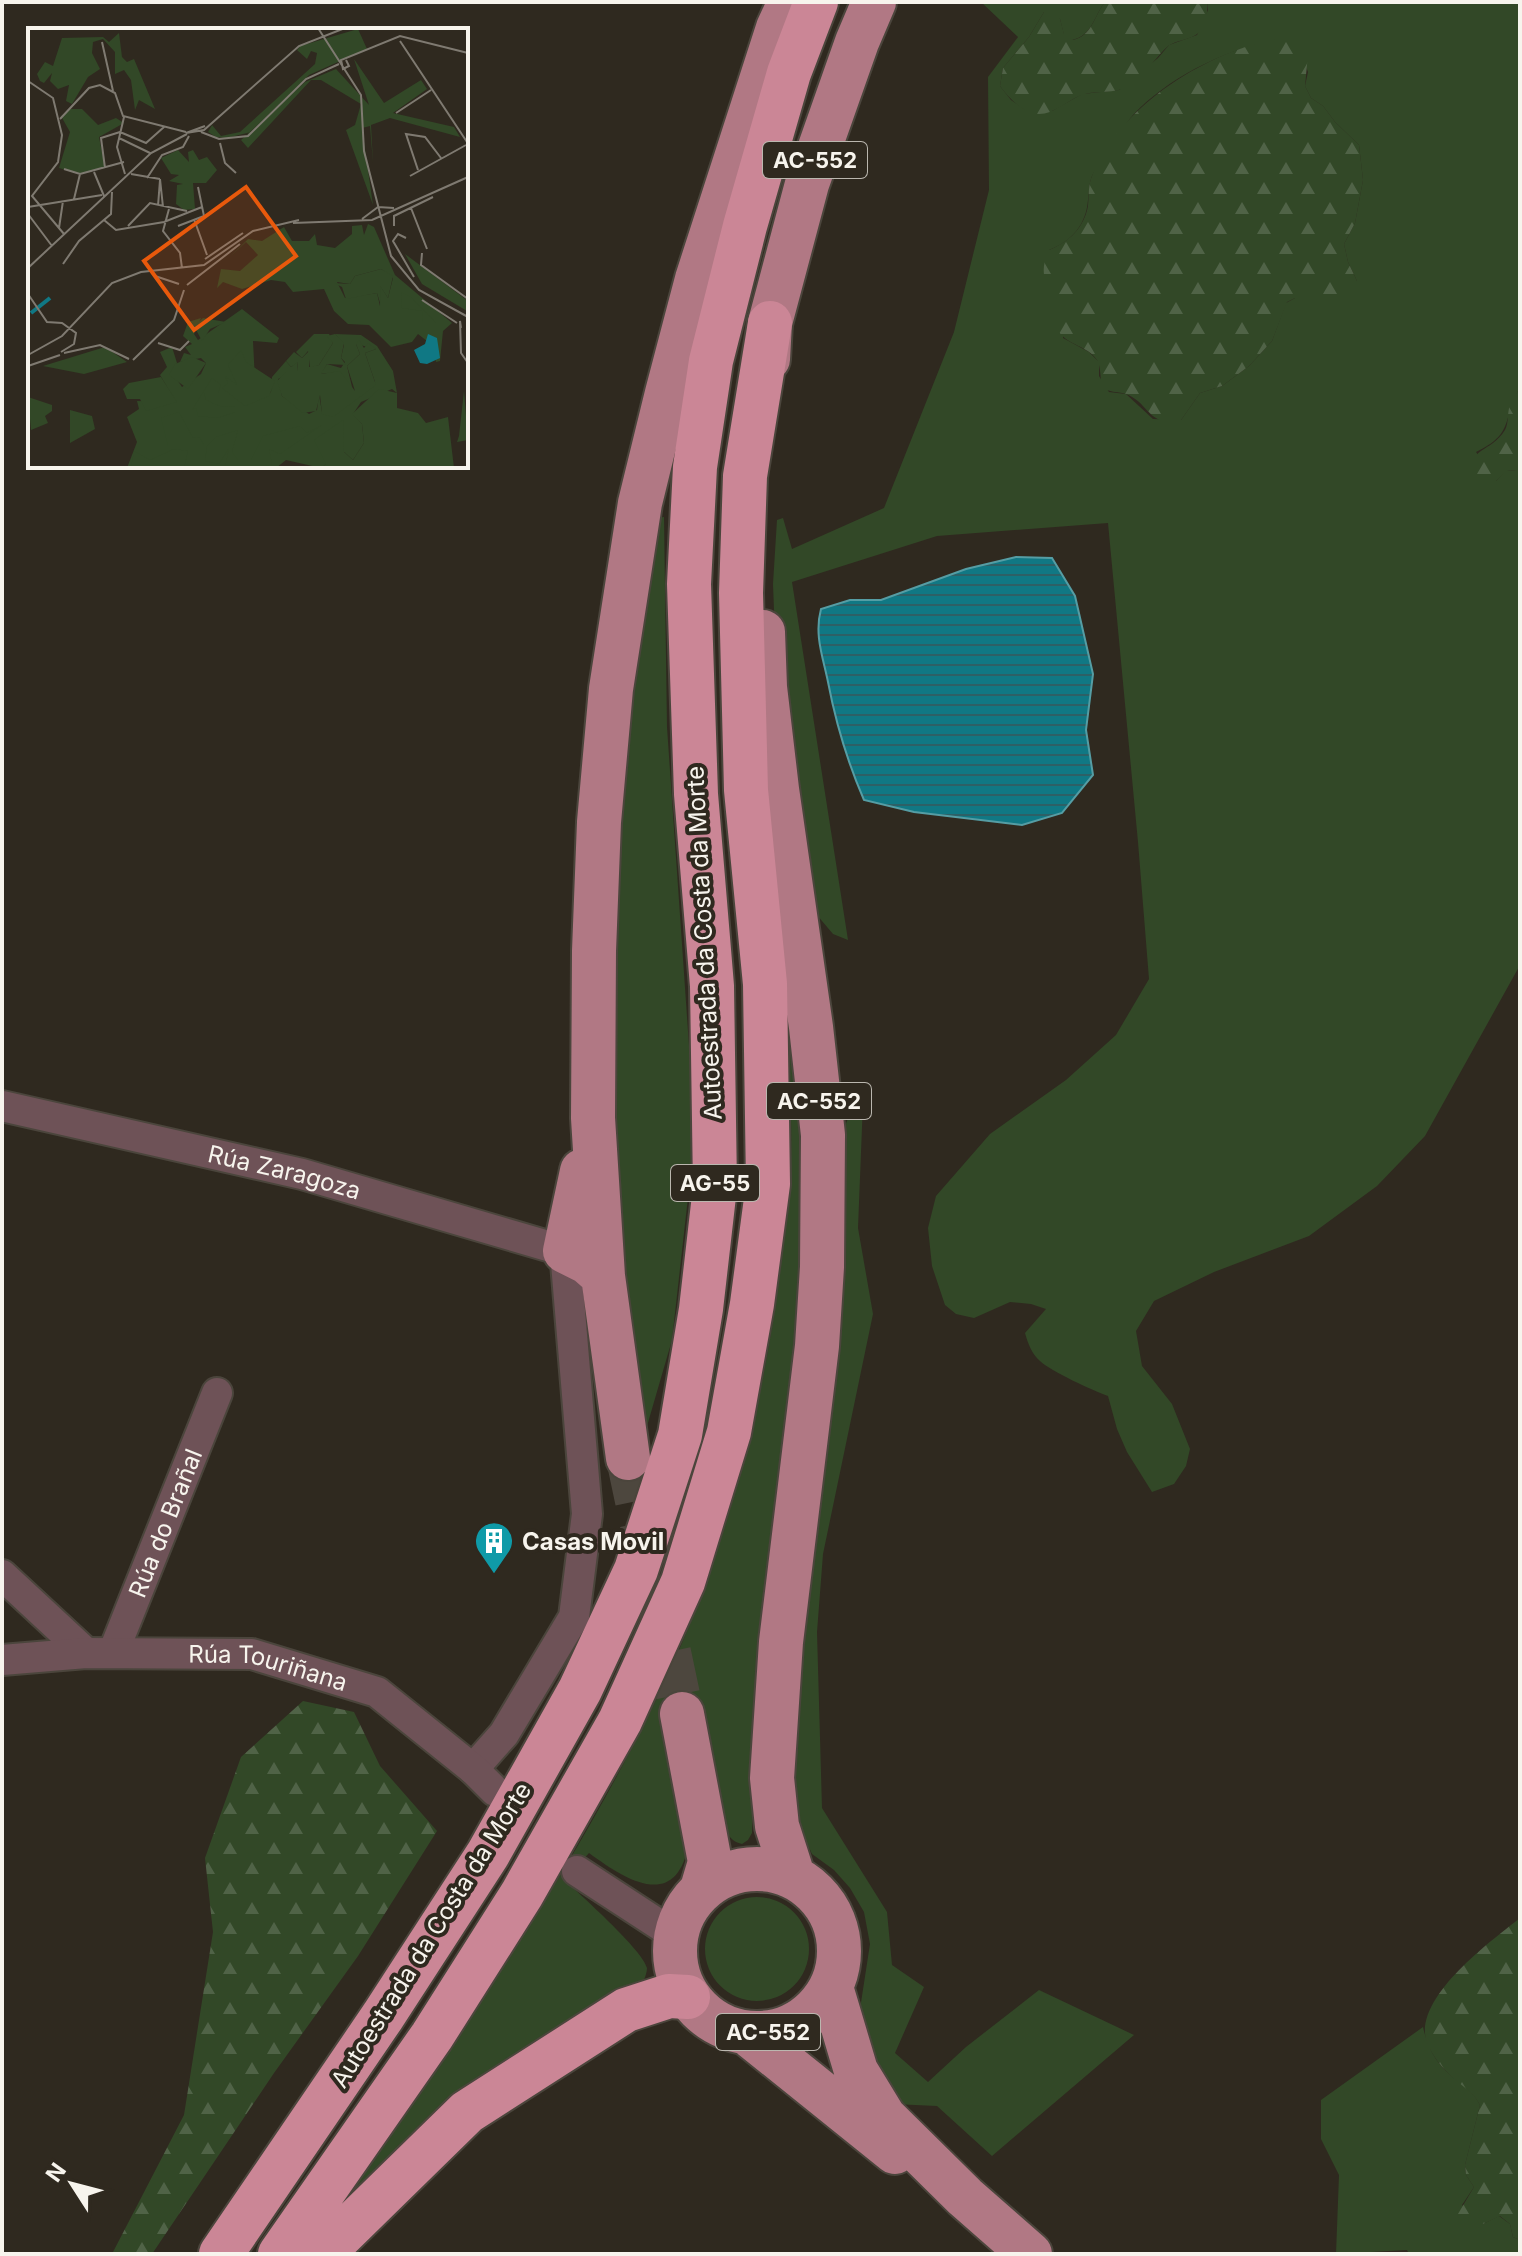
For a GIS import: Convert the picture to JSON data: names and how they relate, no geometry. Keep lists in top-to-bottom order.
{
  "streets": {
    "highway": ["Autoestrada da Costa da Morte", "AG-55"],
    "main road": ["AC-552"],
    "street": ["Rúa Zaragoza", "Rúa do Brañal", "Rúa Touriñana"]
  },
  "crossings": [
    ["AC-552", "Autoestrada da Costa da Morte"],
    ["Rúa do Brañal", "Rúa Touriñana"]
  ],
  "places": {
    "building": ["Casas Movil"]
  },
  "north": "top left"
}
